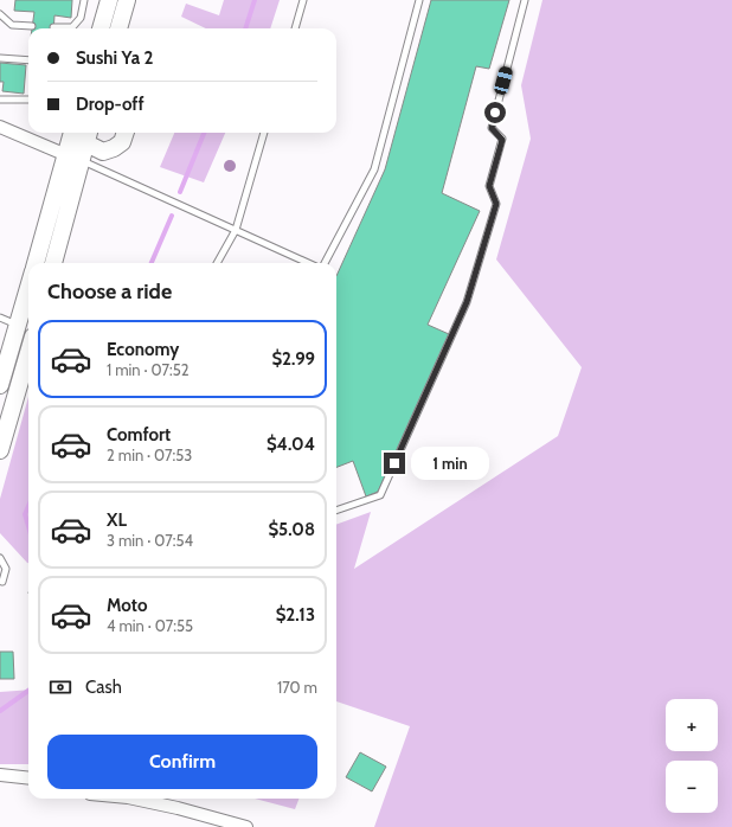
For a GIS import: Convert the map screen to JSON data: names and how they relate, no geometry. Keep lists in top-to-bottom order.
{
  "page": {
    "banner": ["Sushi Ya 2", "Drop-off"],
    "heading": "Choose a ride",
    "list": [
      {
        "name": "Economy",
        "note": "1 min · 07:52",
        "value": "$2.99"
      },
      {
        "name": "Comfort",
        "note": "2 min · 07:53",
        "value": "$4.04"
      },
      {
        "name": "XL",
        "note": "3 min · 07:54",
        "value": "$5.08"
      },
      {
        "name": "Moto",
        "note": "4 min · 07:55",
        "value": "$2.13"
      }
    ],
    "bubble": "1 min",
    "pay": ["Cash", "170 m"],
    "map_buttons": ["+", "−"],
    "buttons": "Confirm"
  }
}
